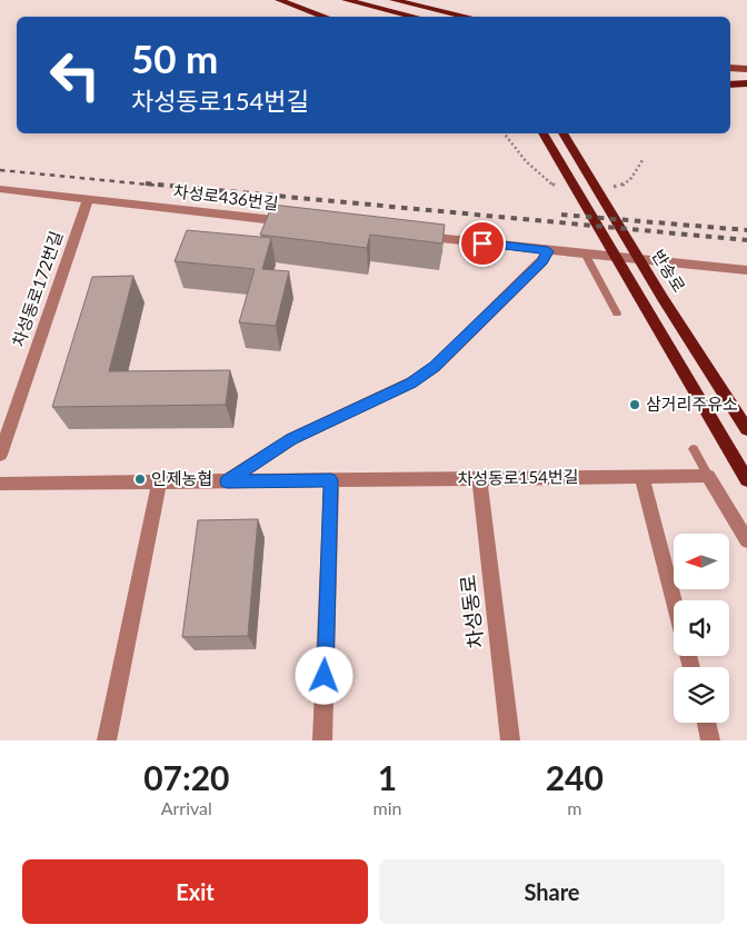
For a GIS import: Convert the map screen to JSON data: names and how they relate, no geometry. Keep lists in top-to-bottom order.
{
  "streets": {
    "main road": ["반송로"],
    "street": [
      "차성로436번길",
      "차성동로172번길",
      "차성동로154번길",
      "차성동로"
    ]
  },
  "crossings": [
    ["차성로436번길", "차성동로172번길"],
    ["차성동로154번길", "차성동로"]
  ],
  "places": ["삼거리주유소", "인제농협"],
  "north": "left",
  "page": {
    "turn": ["50 m", "차성동로154번길"],
    "eta": [
      "07:20",
      "Arrival",
      "1",
      "min",
      "240",
      "m"
    ],
    "buttons": ["Exit", "Share"]
  }
}
